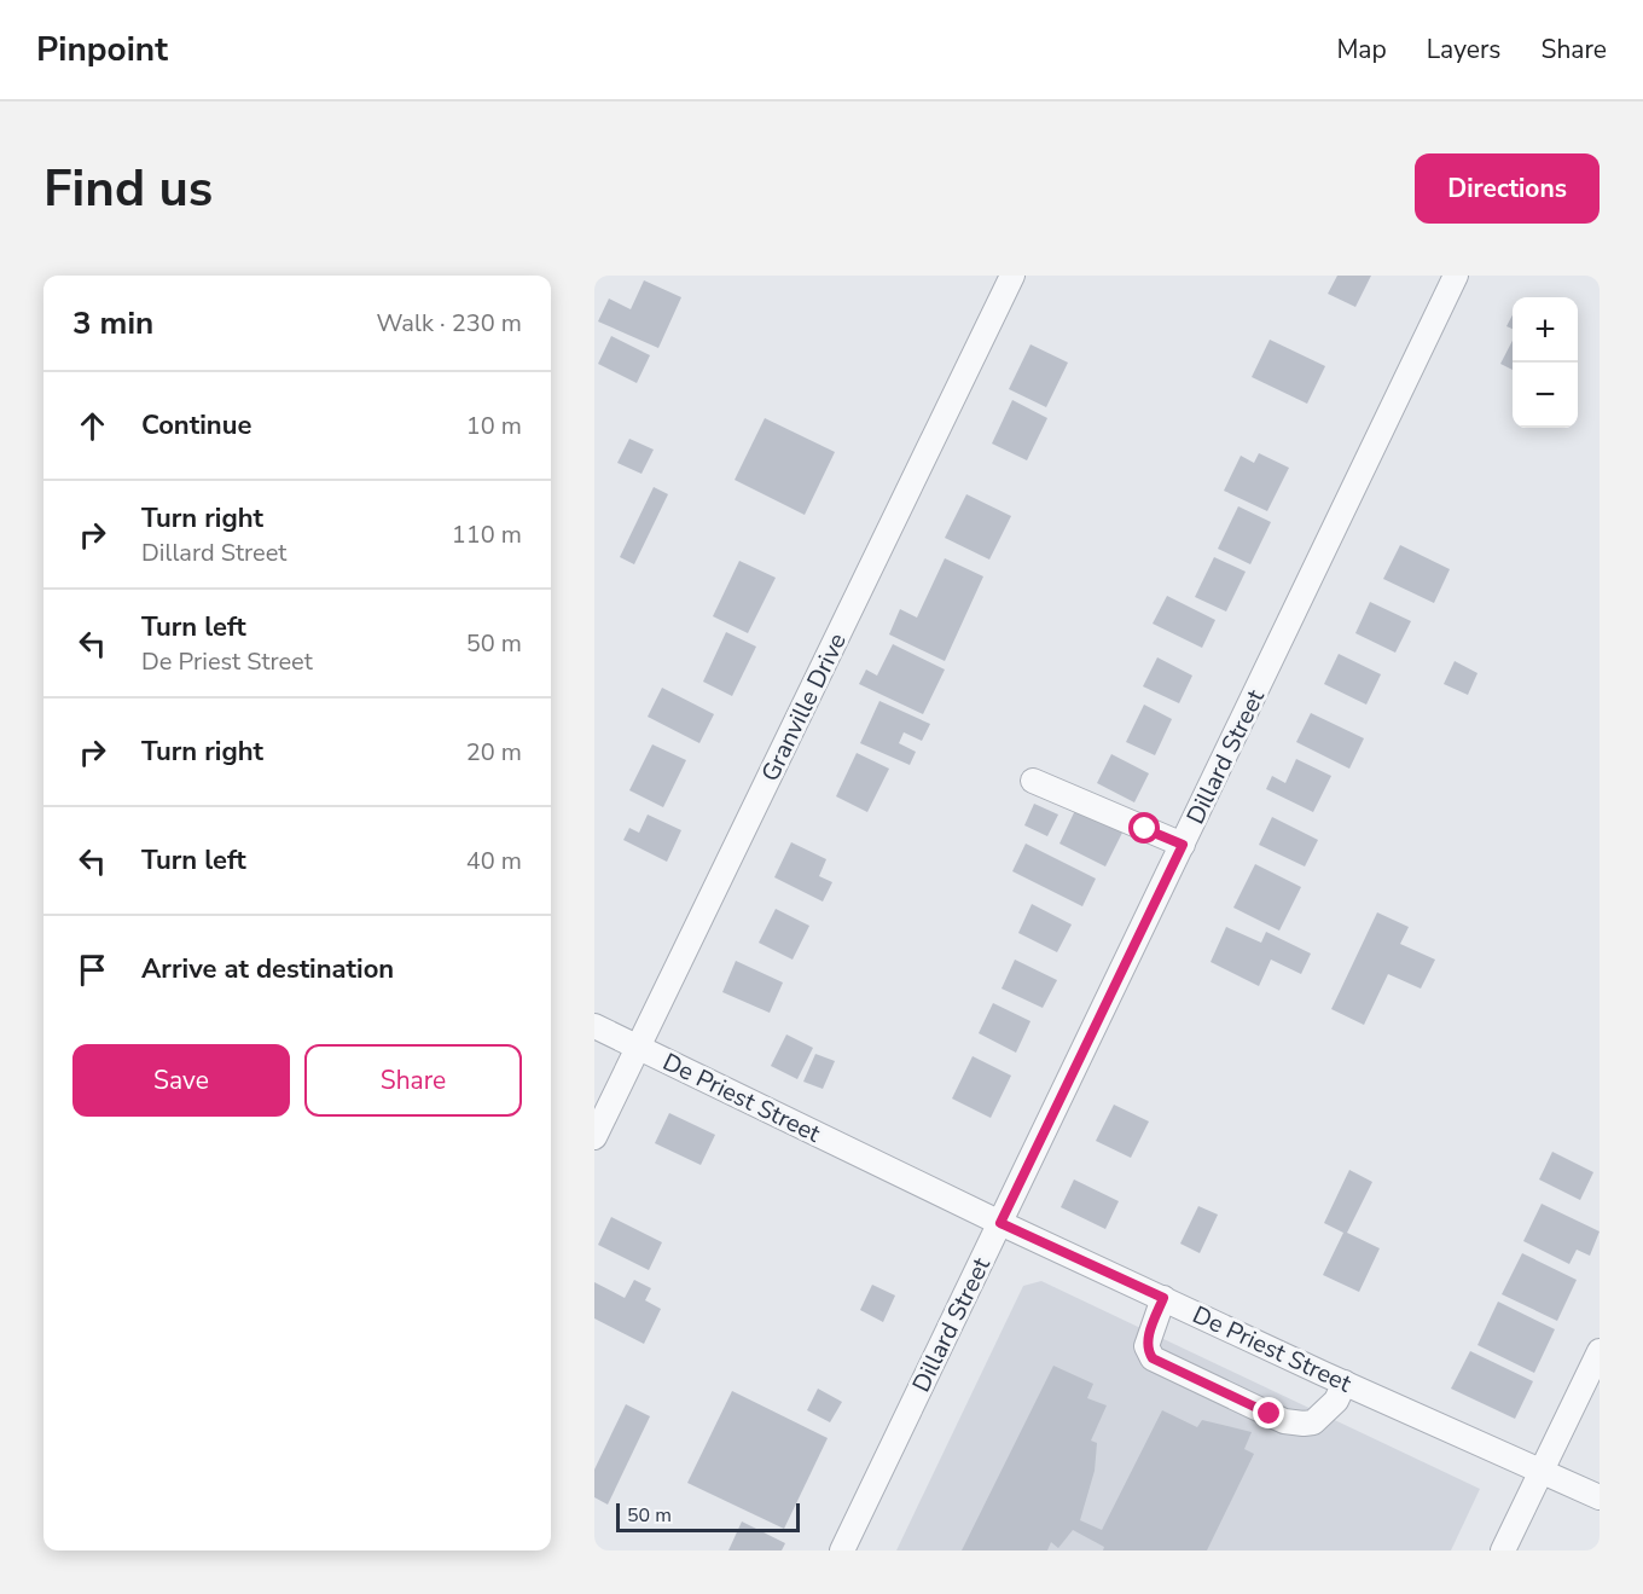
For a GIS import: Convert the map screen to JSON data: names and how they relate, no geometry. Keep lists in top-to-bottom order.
{
  "streets": {
    "street": ["Granville Drive", "Dillard Street", "De Priest Street"]
  },
  "crossings": [
    ["Granville Drive", "De Priest Street"],
    ["Dillard Street", "De Priest Street"]
  ],
  "scale_bar": "50 m",
  "page": {
    "header": "Pinpoint",
    "nav": ["Map", "Layers", "Share"],
    "buttons": [
      "Directions",
      ["Save", "Share"]
    ],
    "title": "Find us",
    "heading": ["3 min", "Walk · 230 m"],
    "map_buttons": ["+", "−"],
    "list": [
      ["Continue", "10 m"],
      ["Turn right", "Dillard Street", "110 m"],
      ["Turn left", "De Priest Street", "50 m"],
      ["Turn right", "20 m"],
      ["Turn left", "40 m"],
      "Arrive at destination"
    ],
    "scale": "50 m"
  }
}
